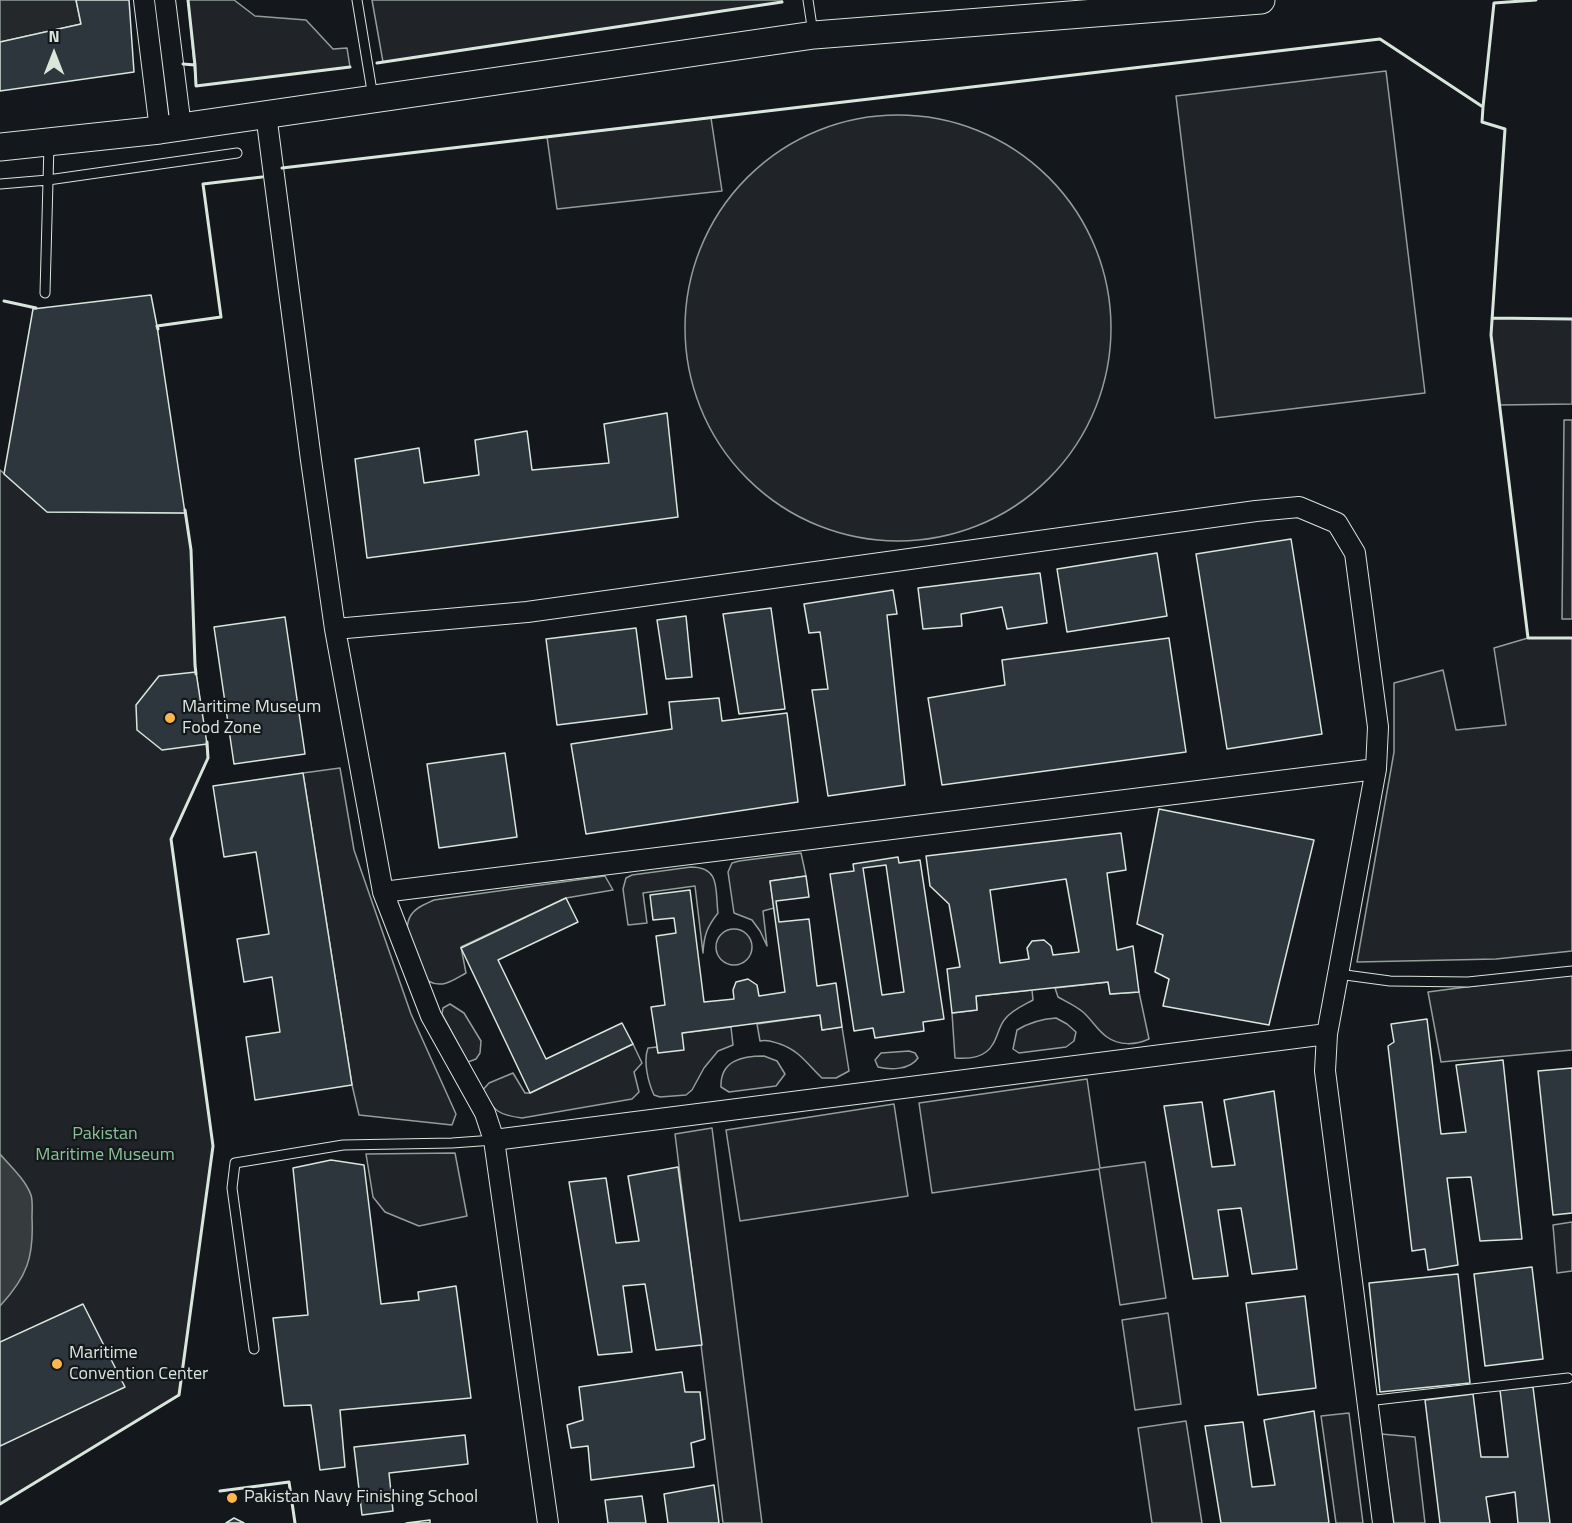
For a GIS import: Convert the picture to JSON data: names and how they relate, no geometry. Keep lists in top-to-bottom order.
{
  "parks": ["Pakistan Maritime Museum"],
  "places": ["Maritime Museum Food Zone", "Maritime Convention Center", "Pakistan Navy Finishing School"],
  "north": "top"
}
